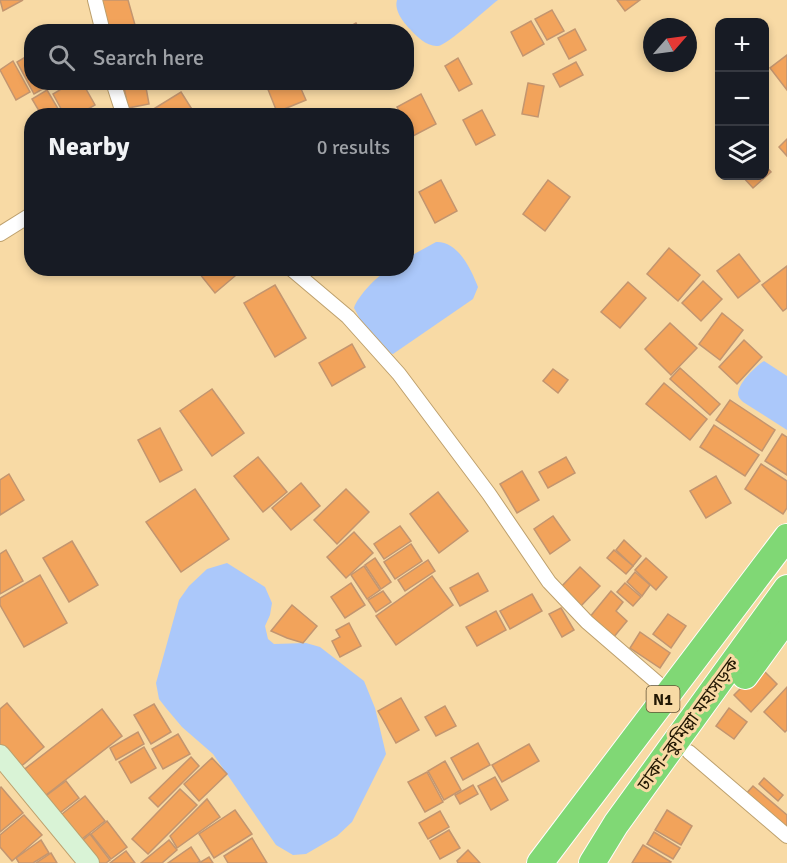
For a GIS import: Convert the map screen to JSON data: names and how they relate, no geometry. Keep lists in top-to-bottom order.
{
  "streets": {
    "highway": ["N1", "ঢাকা–কুমিল্লা মহাসড়ক"]
  },
  "north": "top right",
  "page": {
    "map_buttons": ["+", "−"],
    "search": "Search here",
    "heading": ["Nearby", "0 results"]
  }
}
